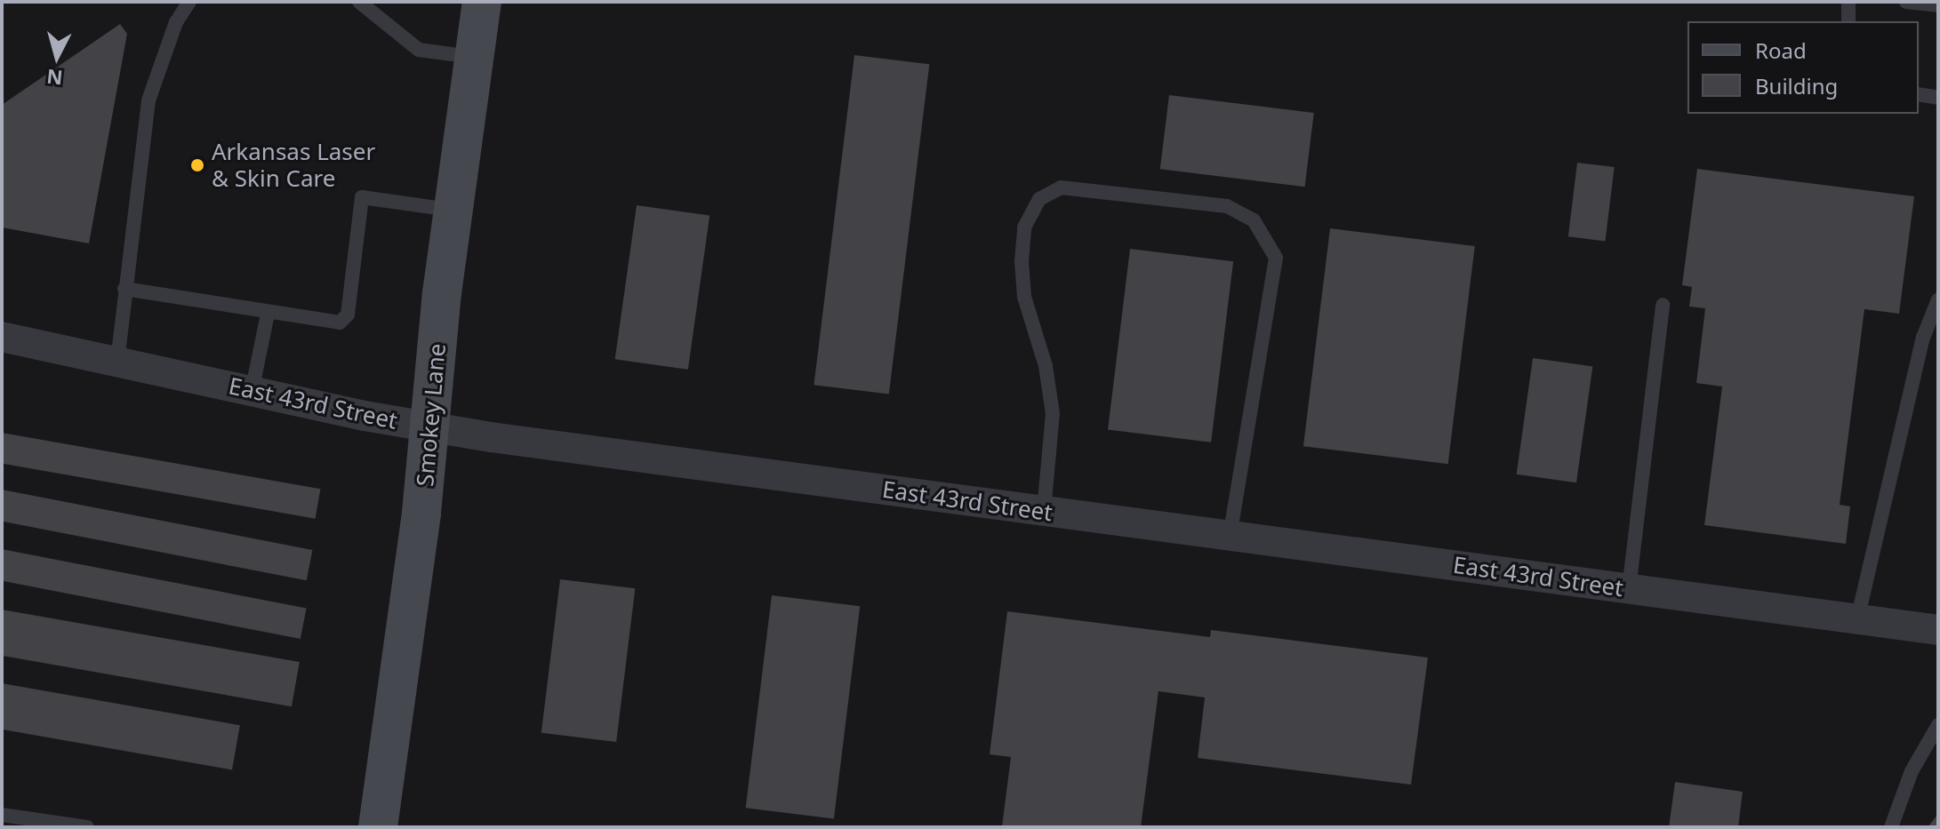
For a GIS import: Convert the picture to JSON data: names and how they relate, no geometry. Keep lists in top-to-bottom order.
{
  "streets": {
    "street": ["East 43rd Street", "Smokey Lane"]
  },
  "crossings": [
    ["East 43rd Street", "Smokey Lane"]
  ],
  "places": ["Arkansas Laser & Skin Care"],
  "legend": ["Road", "Building"],
  "north": "bottom"
}
